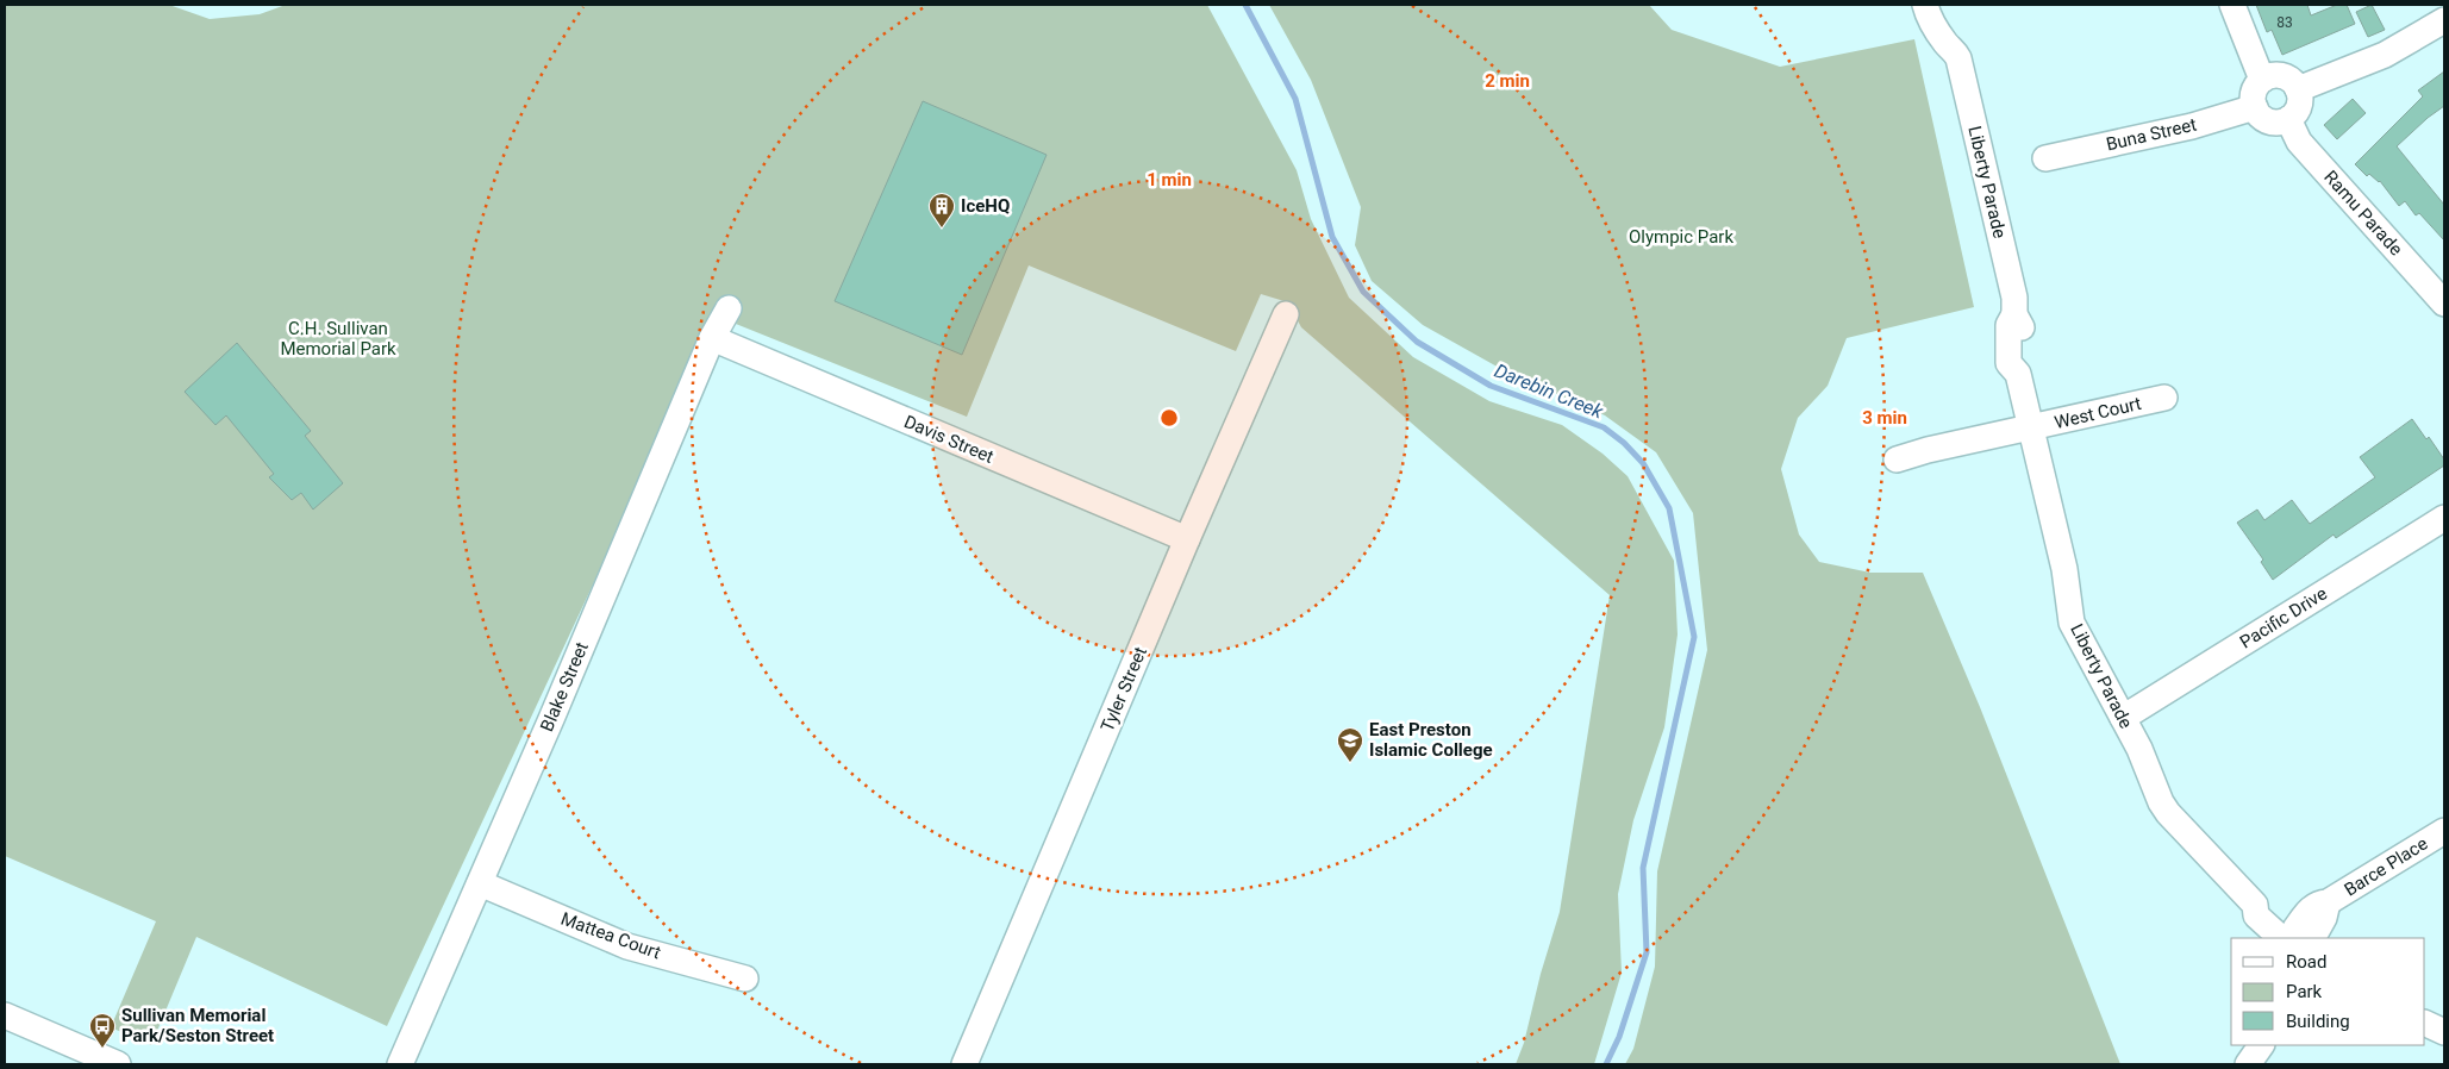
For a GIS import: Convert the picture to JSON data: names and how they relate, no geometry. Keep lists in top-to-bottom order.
{
  "streets": {
    "street": [
      "Buna Street",
      "Liberty Parade",
      "Ramu Parade",
      "West Court",
      "Davis Street",
      "Pacific Drive",
      "Blake Street",
      "Tyler Street",
      "Barce Place",
      "Mattea Court"
    ]
  },
  "crossings": [
    ["Buna Street", "Ramu Parade"],
    ["Liberty Parade", "West Court"],
    ["Liberty Parade", "Pacific Drive"],
    ["Liberty Parade", "Barce Place"],
    ["Davis Street", "Blake Street"],
    ["Davis Street", "Tyler Street"],
    ["Blake Street", "Mattea Court"]
  ],
  "water": ["Darebin Creek"],
  "parks": ["Olympic Park", "C.H. Sullivan Memorial Park"],
  "places": {
    "building": ["IceHQ"],
    "school or university": ["East Preston Islamic College"],
    "bus stop": ["Sullivan Memorial Park/Seston Street"]
  },
  "house_numbers": ["83"],
  "legend": ["Road", "Park", "Building"],
  "rings": ["2 min", "1 min", "3 min"]
}
